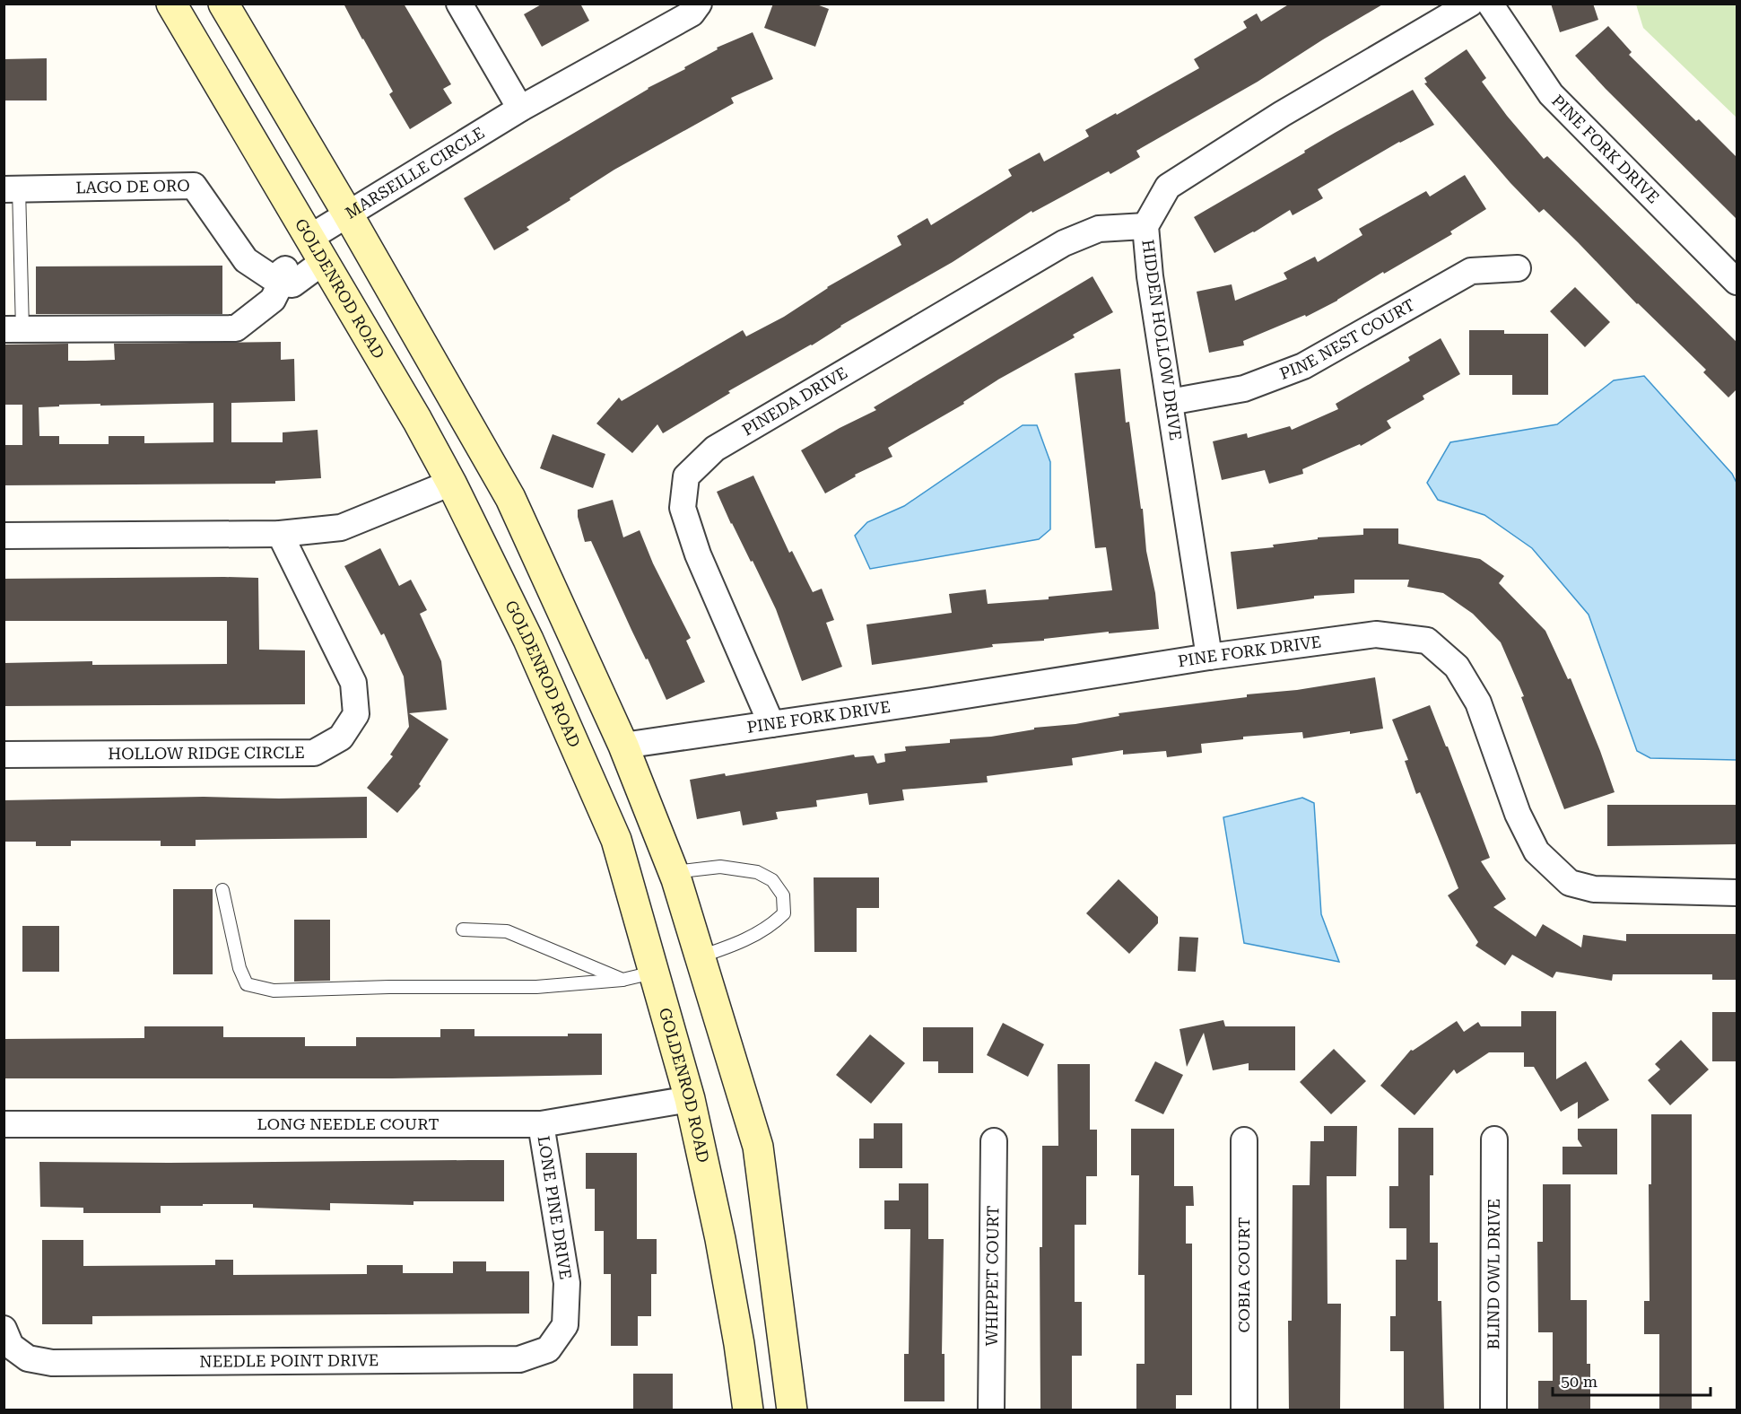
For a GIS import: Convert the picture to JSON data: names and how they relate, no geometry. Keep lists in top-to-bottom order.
{
  "streets": {
    "main road": ["GOLDENROD ROAD"],
    "street": [
      "PINE FORK DRIVE",
      "MARSEILLE CIRCLE",
      "LAGO DE ORO",
      "PINE NEST COURT",
      "HIDDEN HOLLOW DRIVE",
      "PINEDA DRIVE",
      "HOLLOW RIDGE CIRCLE",
      "LONG NEEDLE COURT",
      "LONE PINE DRIVE",
      "COBIA COURT",
      "BLIND OWL DRIVE",
      "WHIPPET COURT",
      "NEEDLE POINT DRIVE"
    ]
  },
  "crossings": [
    ["PINE FORK DRIVE", "HIDDEN HOLLOW DRIVE"],
    ["PINE FORK DRIVE", "PINEDA DRIVE"],
    ["MARSEILLE CIRCLE", "GOLDENROD ROAD"],
    ["GOLDENROD ROAD", "LONG NEEDLE COURT"],
    ["PINE NEST COURT", "HIDDEN HOLLOW DRIVE"],
    ["HIDDEN HOLLOW DRIVE", "PINEDA DRIVE"],
    ["LONG NEEDLE COURT", "LONE PINE DRIVE"],
    ["LONE PINE DRIVE", "NEEDLE POINT DRIVE"]
  ],
  "scale_bar": "50 m"
}
